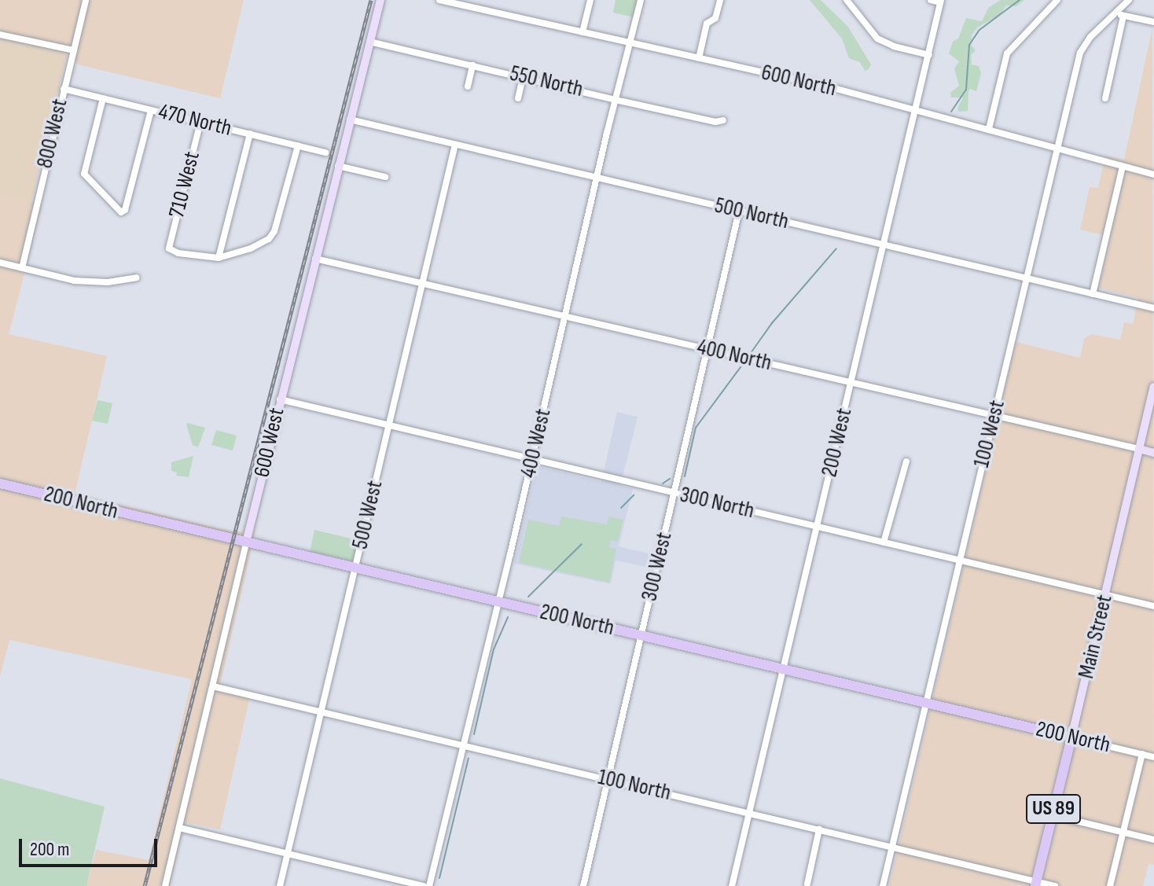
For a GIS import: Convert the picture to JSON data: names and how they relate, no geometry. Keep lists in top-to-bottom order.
{
  "streets": {
    "highway": ["200 North", "Main Street", "US 89"],
    "main road": ["400 North", "600 West"],
    "street": [
      "600 North",
      "550 North",
      "470 North",
      "800 West",
      "710 West",
      "500 North",
      "100 West",
      "200 West",
      "400 West",
      "300 North",
      "500 West",
      "300 West",
      "100 North"
    ]
  },
  "crossings": [
    ["600 North", "100 West"],
    ["600 North", "200 West"],
    ["600 North", "400 West"],
    ["550 North", "600 West"],
    ["550 North", "400 West"],
    ["470 North", "800 West"],
    ["470 North", "710 West"],
    ["500 North", "100 West"],
    ["500 North", "600 West"],
    ["500 North", "200 West"],
    ["500 North", "400 West"],
    ["500 North", "500 West"],
    ["500 North", "300 West"],
    ["400 North", "100 West"],
    ["400 North", "600 West"],
    ["400 North", "200 West"],
    ["400 North", "400 West"],
    ["400 North", "500 West"],
    ["400 North", "300 West"],
    ["400 North", "Main Street"],
    ["100 West", "200 North"],
    ["100 West", "300 North"],
    ["100 West", "100 North"],
    ["600 West", "200 North"],
    ["600 West", "300 North"],
    ["600 West", "100 North"],
    ["200 West", "200 North"],
    ["200 West", "300 North"],
    ["200 West", "100 North"],
    ["400 West", "200 North"],
    ["400 West", "300 North"],
    ["400 West", "100 North"],
    ["200 North", "500 West"],
    ["200 North", "300 West"],
    ["200 North", "Main Street"],
    ["300 North", "500 West"],
    ["300 North", "300 West"],
    ["300 North", "Main Street"],
    ["500 West", "100 North"],
    ["300 West", "100 North"],
    ["Main Street", "100 North"]
  ],
  "scale_bar": "200 m"
}
